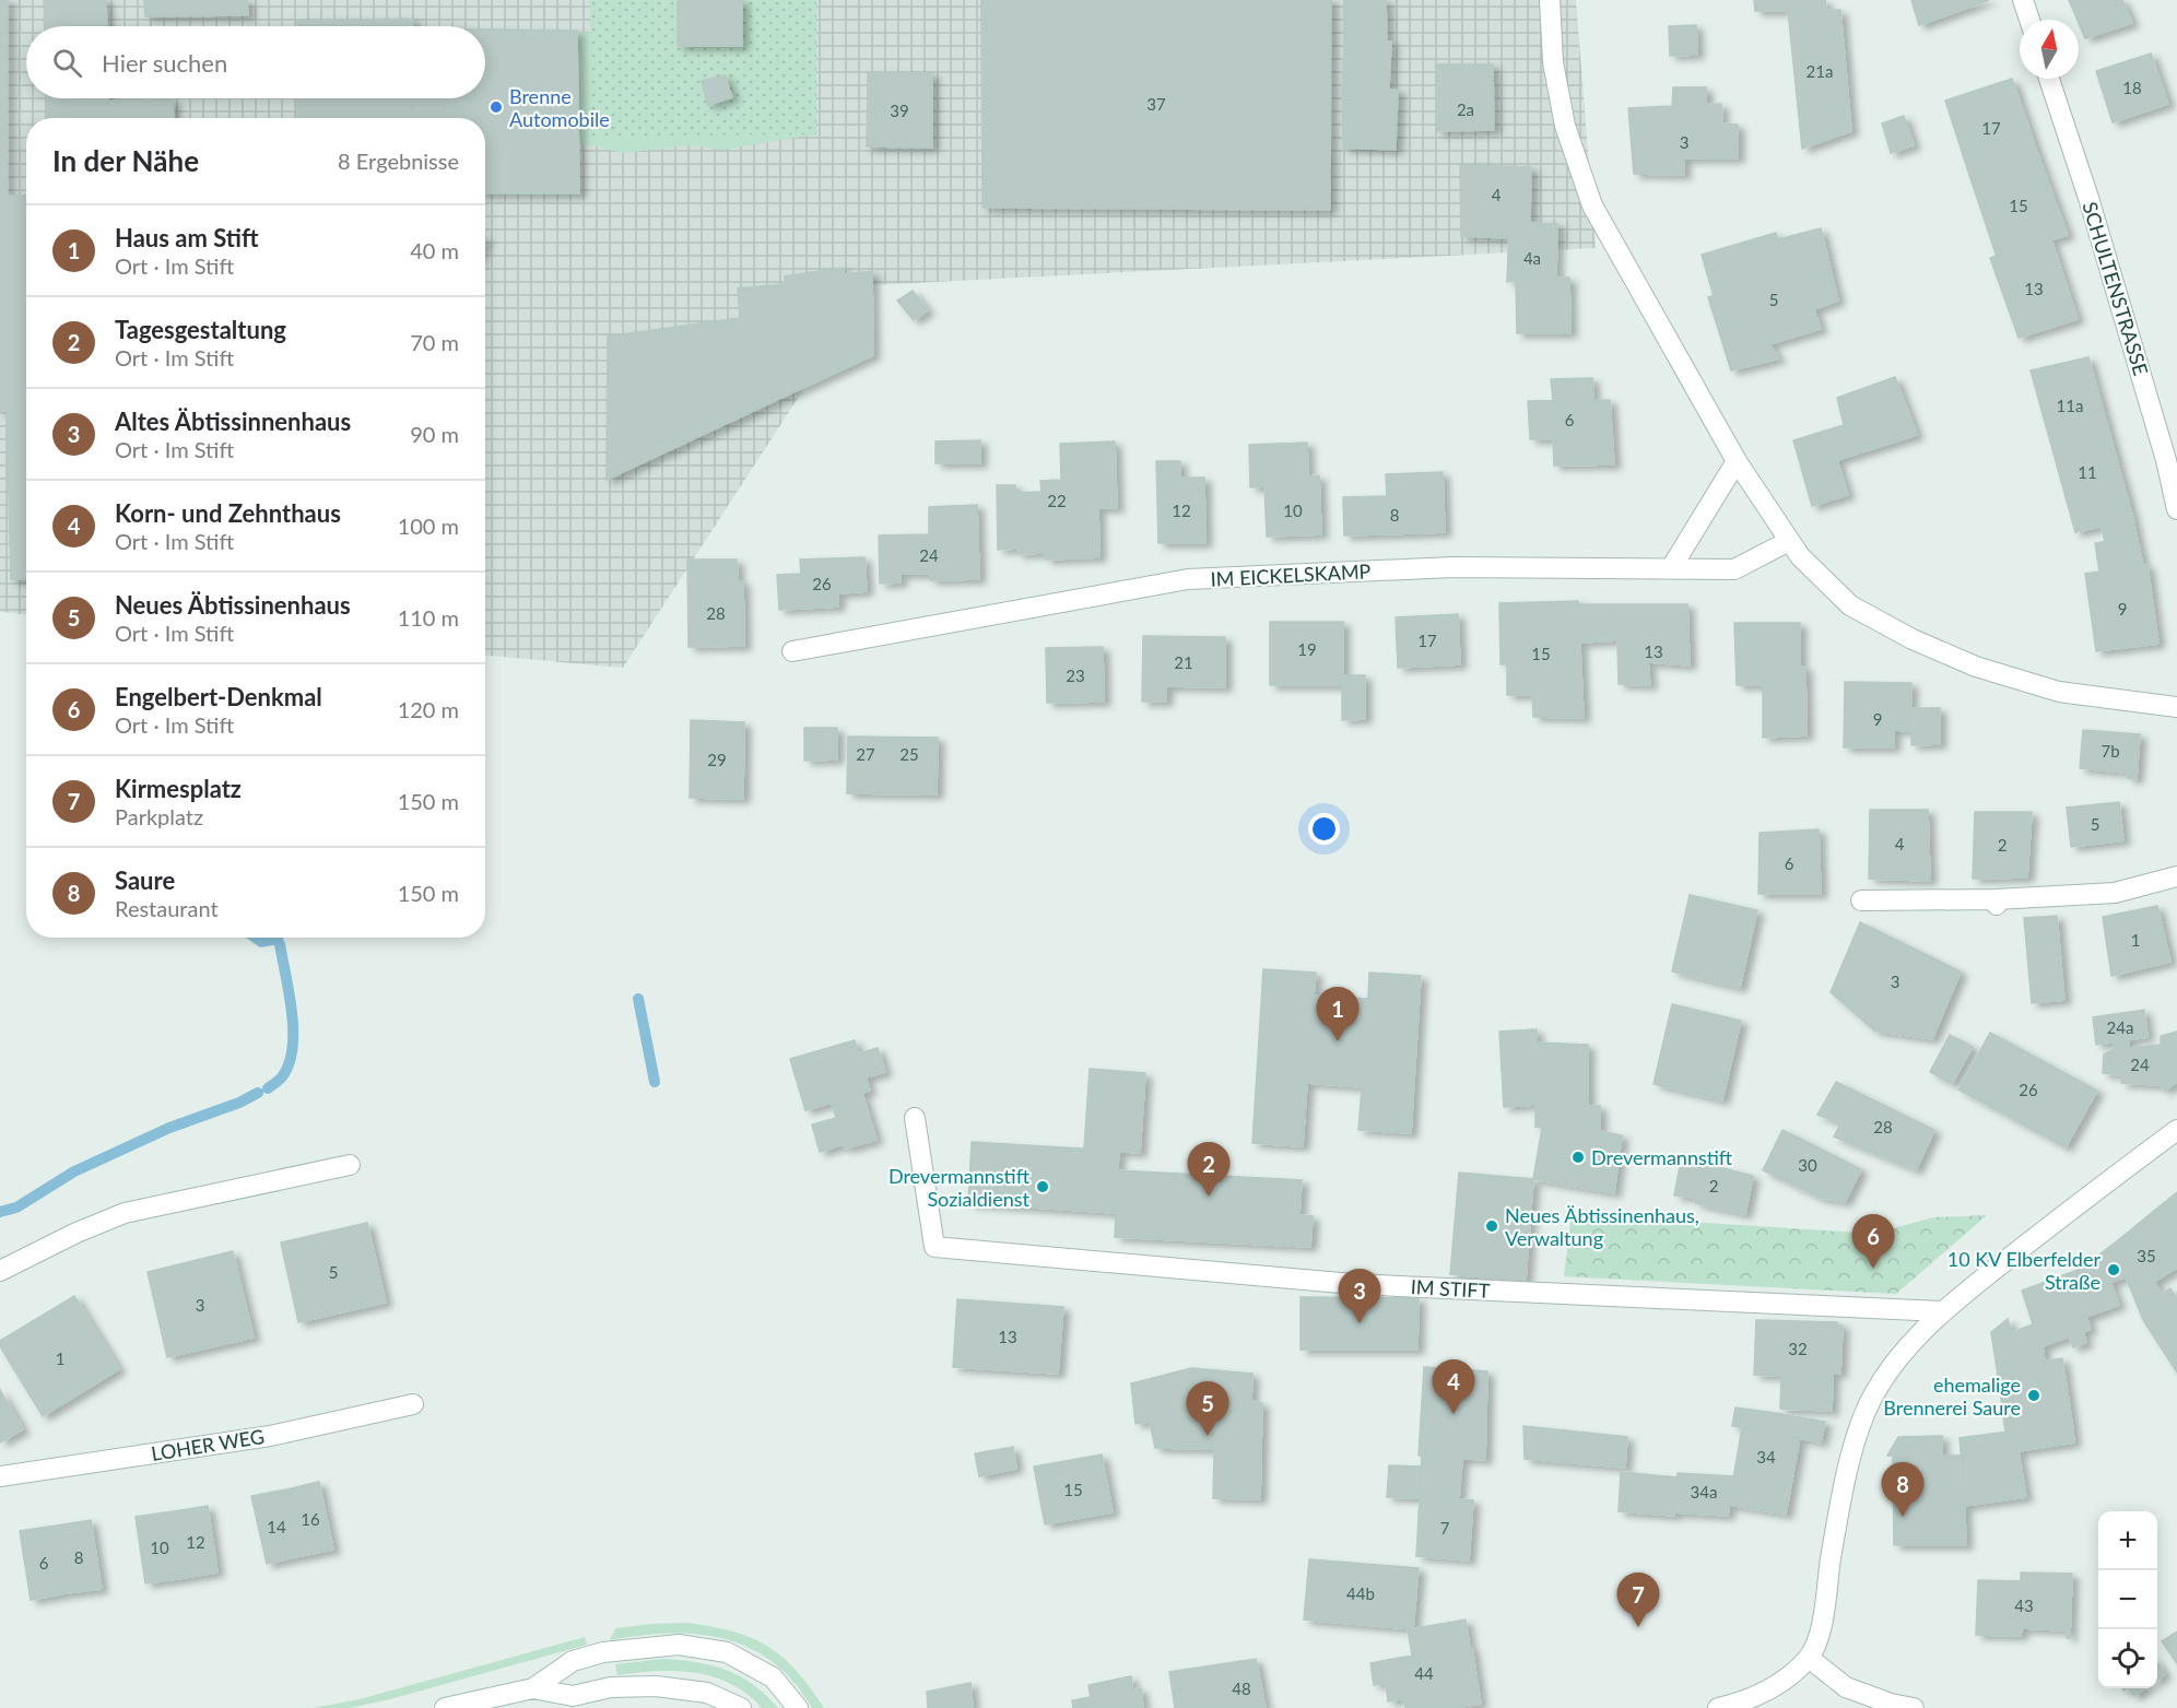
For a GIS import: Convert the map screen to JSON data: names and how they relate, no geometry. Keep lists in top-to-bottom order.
{
  "streets": {
    "street": [
      "SCHULTENSTRASSE",
      "IM EICKELSKAMP",
      "IM STIFT",
      "LOHER WEG"
    ]
  },
  "places": [
    "Brenne Automobile",
    "Drevermannstift",
    "Drevermannstift Sozialdienst",
    "Neues Äbtissinenhaus, Verwaltung",
    "10 KV Elberfelder Straße",
    "ehemalige Brennerei Saure"
  ],
  "house_numbers": [
    "21a",
    "18",
    "37",
    "2a",
    "39",
    "17",
    "3",
    "4",
    "15",
    "4a",
    "13",
    "5",
    "11a",
    "6",
    "11",
    "22",
    "12",
    "10",
    "8",
    "24",
    "26",
    "9",
    "28",
    "17",
    "19",
    "13",
    "15",
    "21",
    "23",
    "9",
    "7b",
    "27",
    "25",
    "29",
    "5",
    "4",
    "2",
    "6",
    "1",
    "3",
    "24a",
    "24",
    "26",
    "28",
    "30",
    "2",
    "35",
    "5",
    "3",
    "13",
    "32",
    "1",
    "34",
    "15",
    "34a",
    "16",
    "14",
    "7",
    "12",
    "10",
    "8",
    "6",
    "44b",
    "43",
    "44",
    "48"
  ],
  "north": "top",
  "page": {
    "search": "Hier suchen",
    "heading": ["In der Nähe", "8 Ergebnisse"],
    "list": [
      {
        "mark": "1",
        "name": "Haus am Stift",
        "note": "Ort · Im Stift",
        "value": "40 m"
      },
      {
        "mark": "2",
        "name": "Tagesgestaltung",
        "note": "Ort · Im Stift",
        "value": "70 m"
      },
      {
        "mark": "3",
        "name": "Altes Äbtissinnenhaus",
        "note": "Ort · Im Stift",
        "value": "90 m"
      },
      {
        "mark": "4",
        "name": "Korn- und Zehnthaus",
        "note": "Ort · Im Stift",
        "value": "100 m"
      },
      {
        "mark": "5",
        "name": "Neues Äbtissinenhaus",
        "note": "Ort · Im Stift",
        "value": "110 m"
      },
      {
        "mark": "6",
        "name": "Engelbert-Denkmal",
        "note": "Ort · Im Stift",
        "value": "120 m"
      },
      {
        "mark": "7",
        "name": "Kirmesplatz",
        "note": "Parkplatz",
        "value": "150 m"
      },
      {
        "mark": "8",
        "name": "Saure",
        "note": "Restaurant",
        "value": "150 m"
      }
    ],
    "pins": [
      "1",
      "2",
      "6",
      "3",
      "4",
      "5",
      "8",
      "7"
    ],
    "map_buttons": ["+", "−"]
  }
}
